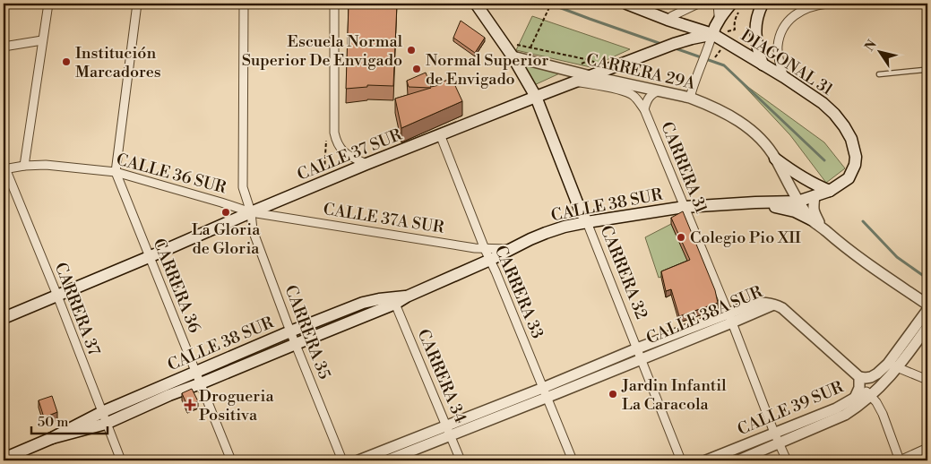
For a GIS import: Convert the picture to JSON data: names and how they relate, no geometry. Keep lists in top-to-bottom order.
{
  "streets": {
    "main road": [
      "DIAGONAL 31",
      "CALLE 37 SUR",
      "CALLE 38 SUR",
      "CARRERA 32"
    ],
    "street": [
      "CARRERA 29A",
      "CARRERA 31",
      "CALLE 36 SUR",
      "CALLE 37A SUR",
      "CARRERA 36",
      "CARRERA 33",
      "CARRERA 37",
      "CALLE 38A SUR",
      "CARRERA 35",
      "CARRERA 34",
      "CALLE 39 SUR"
    ]
  },
  "crossings": [
    ["DIAGONAL 31", "CARRERA 29A"],
    ["DIAGONAL 31", "CALLE 37 SUR"],
    ["DIAGONAL 31", "CALLE 38 SUR"],
    ["CARRERA 29A", "CALLE 37 SUR"],
    ["CARRERA 29A", "CARRERA 31"],
    ["CARRERA 29A", "CALLE 38 SUR"],
    ["CARRERA 29A", "CARRERA 32"],
    ["CALLE 37 SUR", "CALLE 36 SUR"],
    ["CALLE 37 SUR", "CALLE 37A SUR"],
    ["CALLE 37 SUR", "CARRERA 32"],
    ["CALLE 37 SUR", "CARRERA 36"],
    ["CALLE 37 SUR", "CARRERA 33"],
    ["CALLE 37 SUR", "CARRERA 37"],
    ["CALLE 37 SUR", "CARRERA 35"],
    ["CARRERA 31", "CALLE 38 SUR"],
    ["CARRERA 31", "CALLE 38A SUR"],
    ["CARRERA 31", "CALLE 39 SUR"],
    ["CALLE 36 SUR", "CALLE 37A SUR"],
    ["CALLE 36 SUR", "CARRERA 36"],
    ["CALLE 36 SUR", "CARRERA 37"],
    ["CALLE 36 SUR", "CARRERA 35"],
    ["CALLE 38 SUR", "CALLE 37A SUR"],
    ["CALLE 38 SUR", "CARRERA 32"],
    ["CALLE 38 SUR", "CARRERA 36"],
    ["CALLE 38 SUR", "CARRERA 33"],
    ["CALLE 38 SUR", "CARRERA 37"],
    ["CALLE 38 SUR", "CARRERA 35"],
    ["CALLE 38 SUR", "CARRERA 34"],
    ["CALLE 37A SUR", "CARRERA 33"],
    ["CALLE 37A SUR", "CARRERA 35"],
    ["CARRERA 32", "CALLE 38A SUR"],
    ["CARRERA 33", "CALLE 38A SUR"],
    ["CALLE 38A SUR", "CARRERA 34"],
    ["CALLE 38A SUR", "CALLE 39 SUR"]
  ],
  "places": {
    "other": [
      "Escuela Normal Superior De Envigado",
      "Institución Marcadores",
      "Normal Superior de Envigado",
      "La Gloria de Gloria",
      "Colegio Pio XII",
      "Jardin Infantil La Caracola"
    ],
    "health": ["Drogueria Positiva"]
  },
  "scale_bar": "50 m",
  "north": "top left"
}
